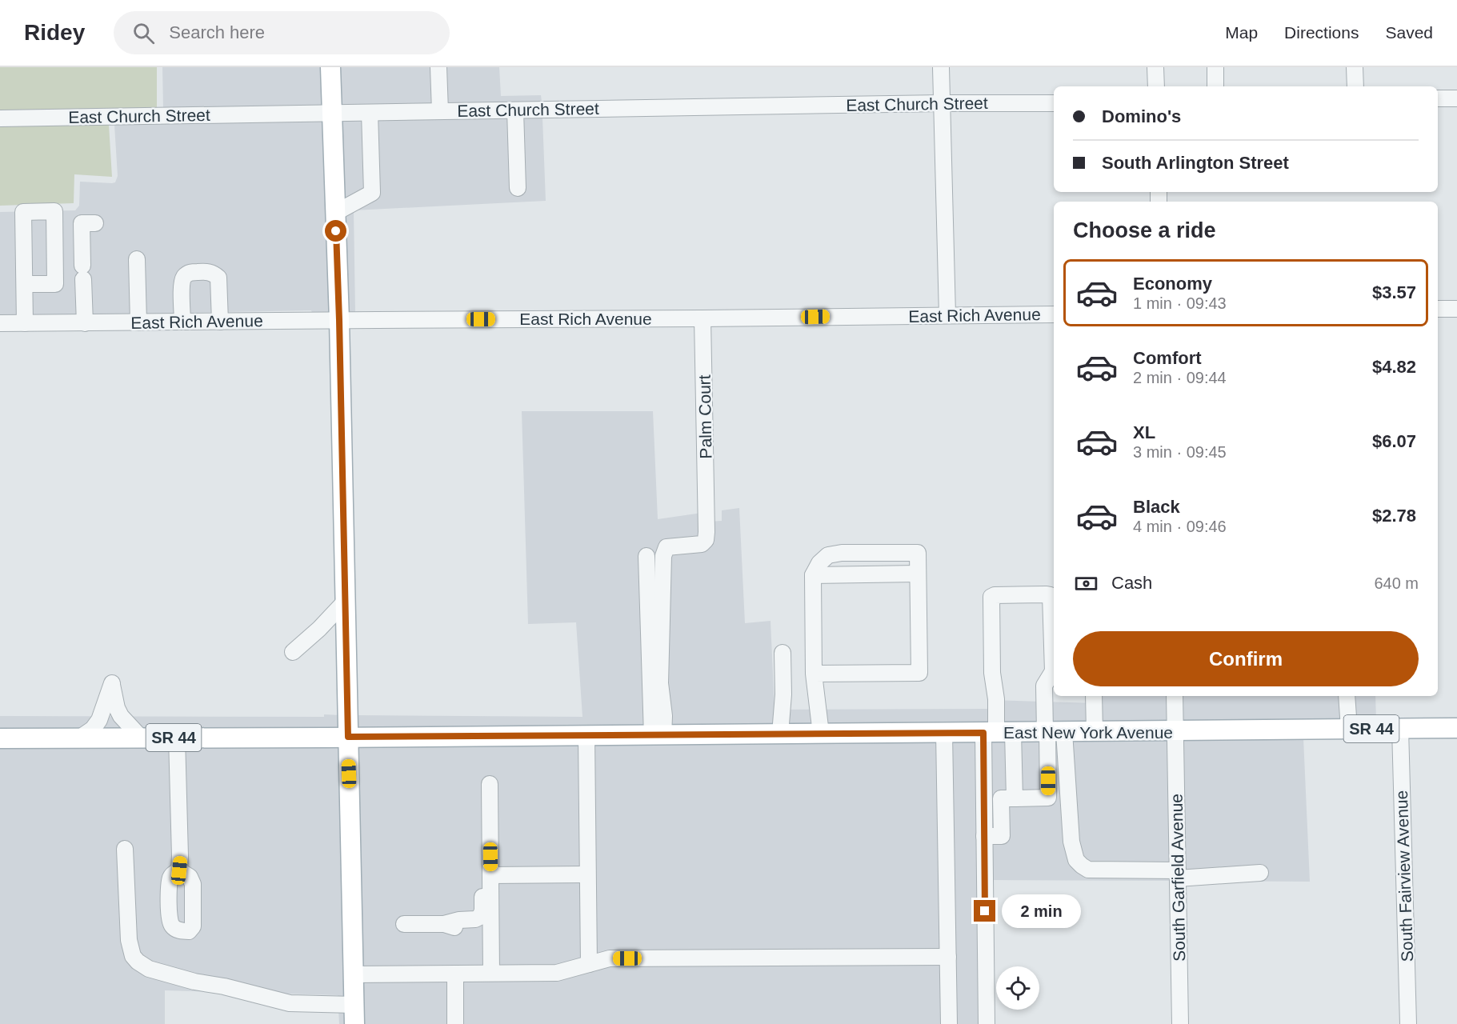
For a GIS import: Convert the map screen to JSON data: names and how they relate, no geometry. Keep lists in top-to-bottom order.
{
  "streets": {
    "main road": ["SR 44", "East New York Avenue"],
    "street": [
      "East Church Street",
      "East Rich Avenue",
      "Palm Court",
      "South Fairview Avenue",
      "South Garfield Avenue"
    ]
  },
  "crossings": [
    ["East Rich Avenue", "Palm Court"],
    ["Palm Court", "East New York Avenue"],
    ["East New York Avenue", "South Fairview Avenue"],
    ["East New York Avenue", "South Garfield Avenue"]
  ],
  "page": {
    "header": "Ridey",
    "search": "Search here",
    "nav": ["Map", "Directions", "Saved"],
    "banner": ["Domino's", "South Arlington Street"],
    "heading": "Choose a ride",
    "list": [
      {
        "name": "Economy",
        "note": "1 min · 09:43",
        "value": "$3.57"
      },
      {
        "name": "Comfort",
        "note": "2 min · 09:44",
        "value": "$4.82"
      },
      {
        "name": "XL",
        "note": "3 min · 09:45",
        "value": "$6.07"
      },
      {
        "name": "Black",
        "note": "4 min · 09:46",
        "value": "$2.78"
      }
    ],
    "pay": ["Cash", "640 m"],
    "buttons": "Confirm",
    "bubble": "2 min"
  }
}
